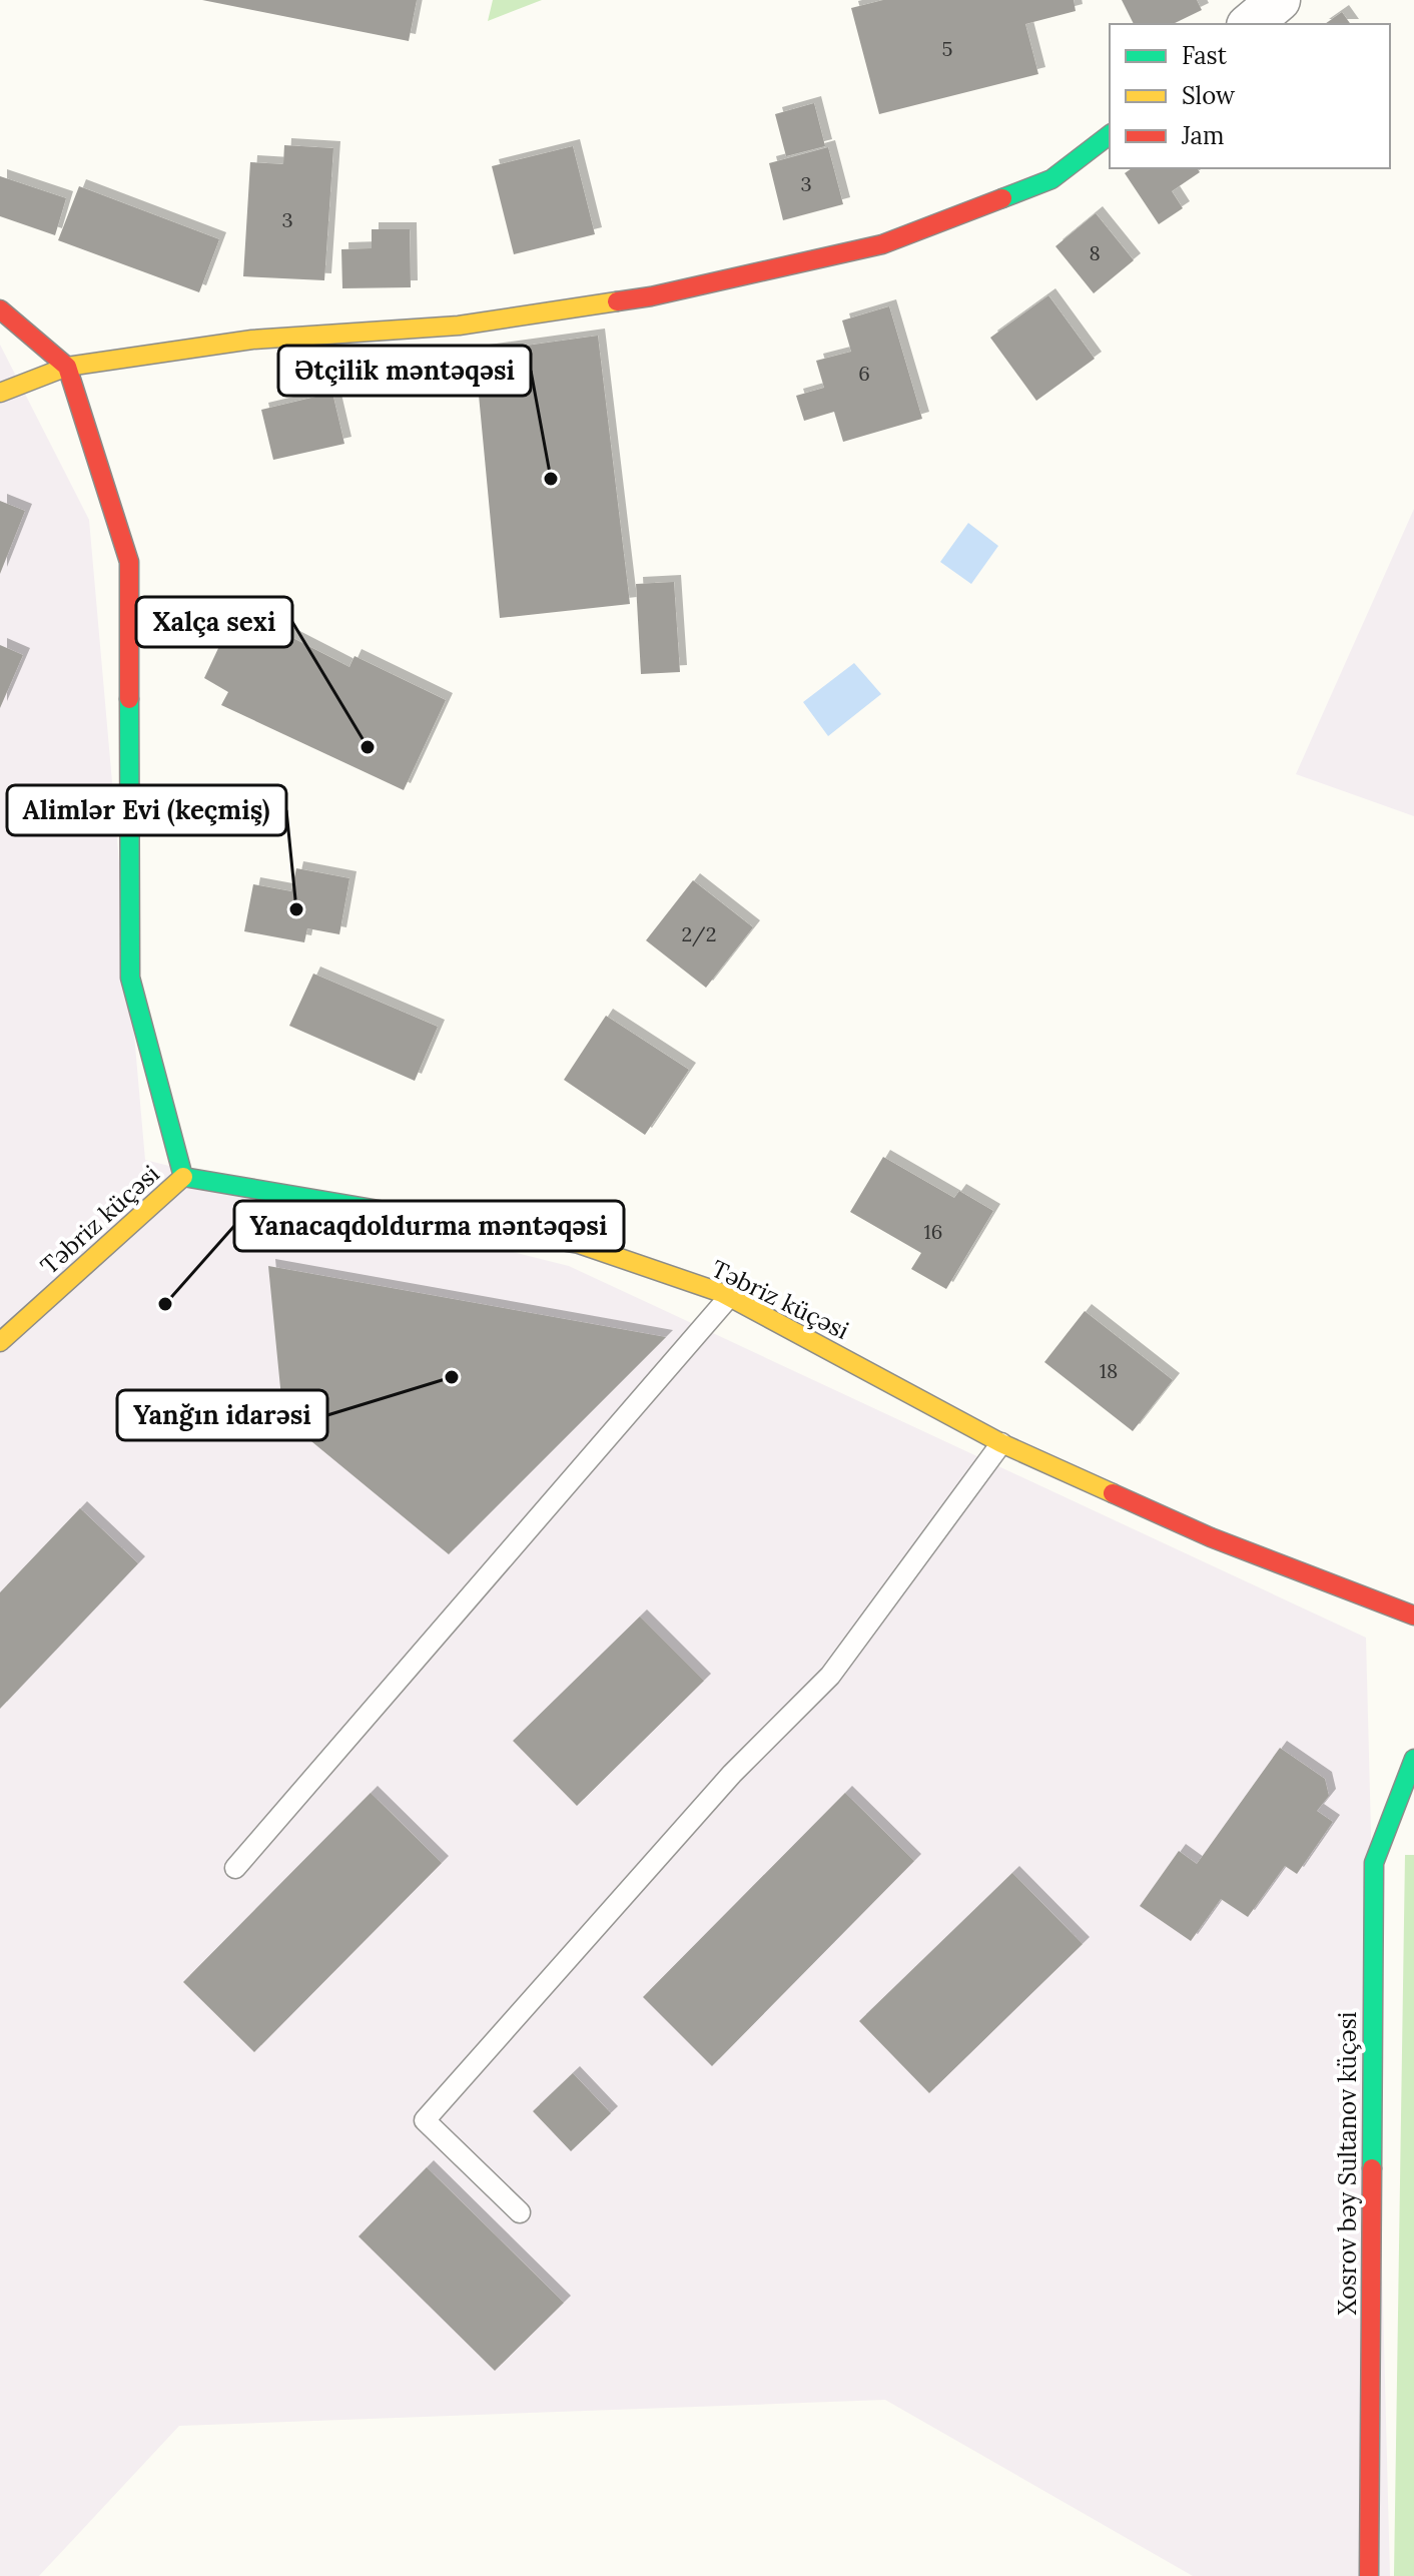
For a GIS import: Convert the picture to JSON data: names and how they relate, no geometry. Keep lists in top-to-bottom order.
{
  "streets": {
    "street": ["Təbriz küçəsi", "Xosrov bəy Sultanov küçəsi"]
  },
  "places": [
    "Ətçilik məntəqəsi",
    "Xalça sexi",
    "Alimlər Evi (keçmiş)",
    "Yanacaqdoldurma məntəqəsi",
    "Yanğın idarəsi"
  ],
  "house_numbers": [
    "5",
    "3",
    "3",
    "8",
    "6",
    "2/2",
    "16",
    "18"
  ],
  "legend": ["Fast", "Slow", "Jam"]
}
